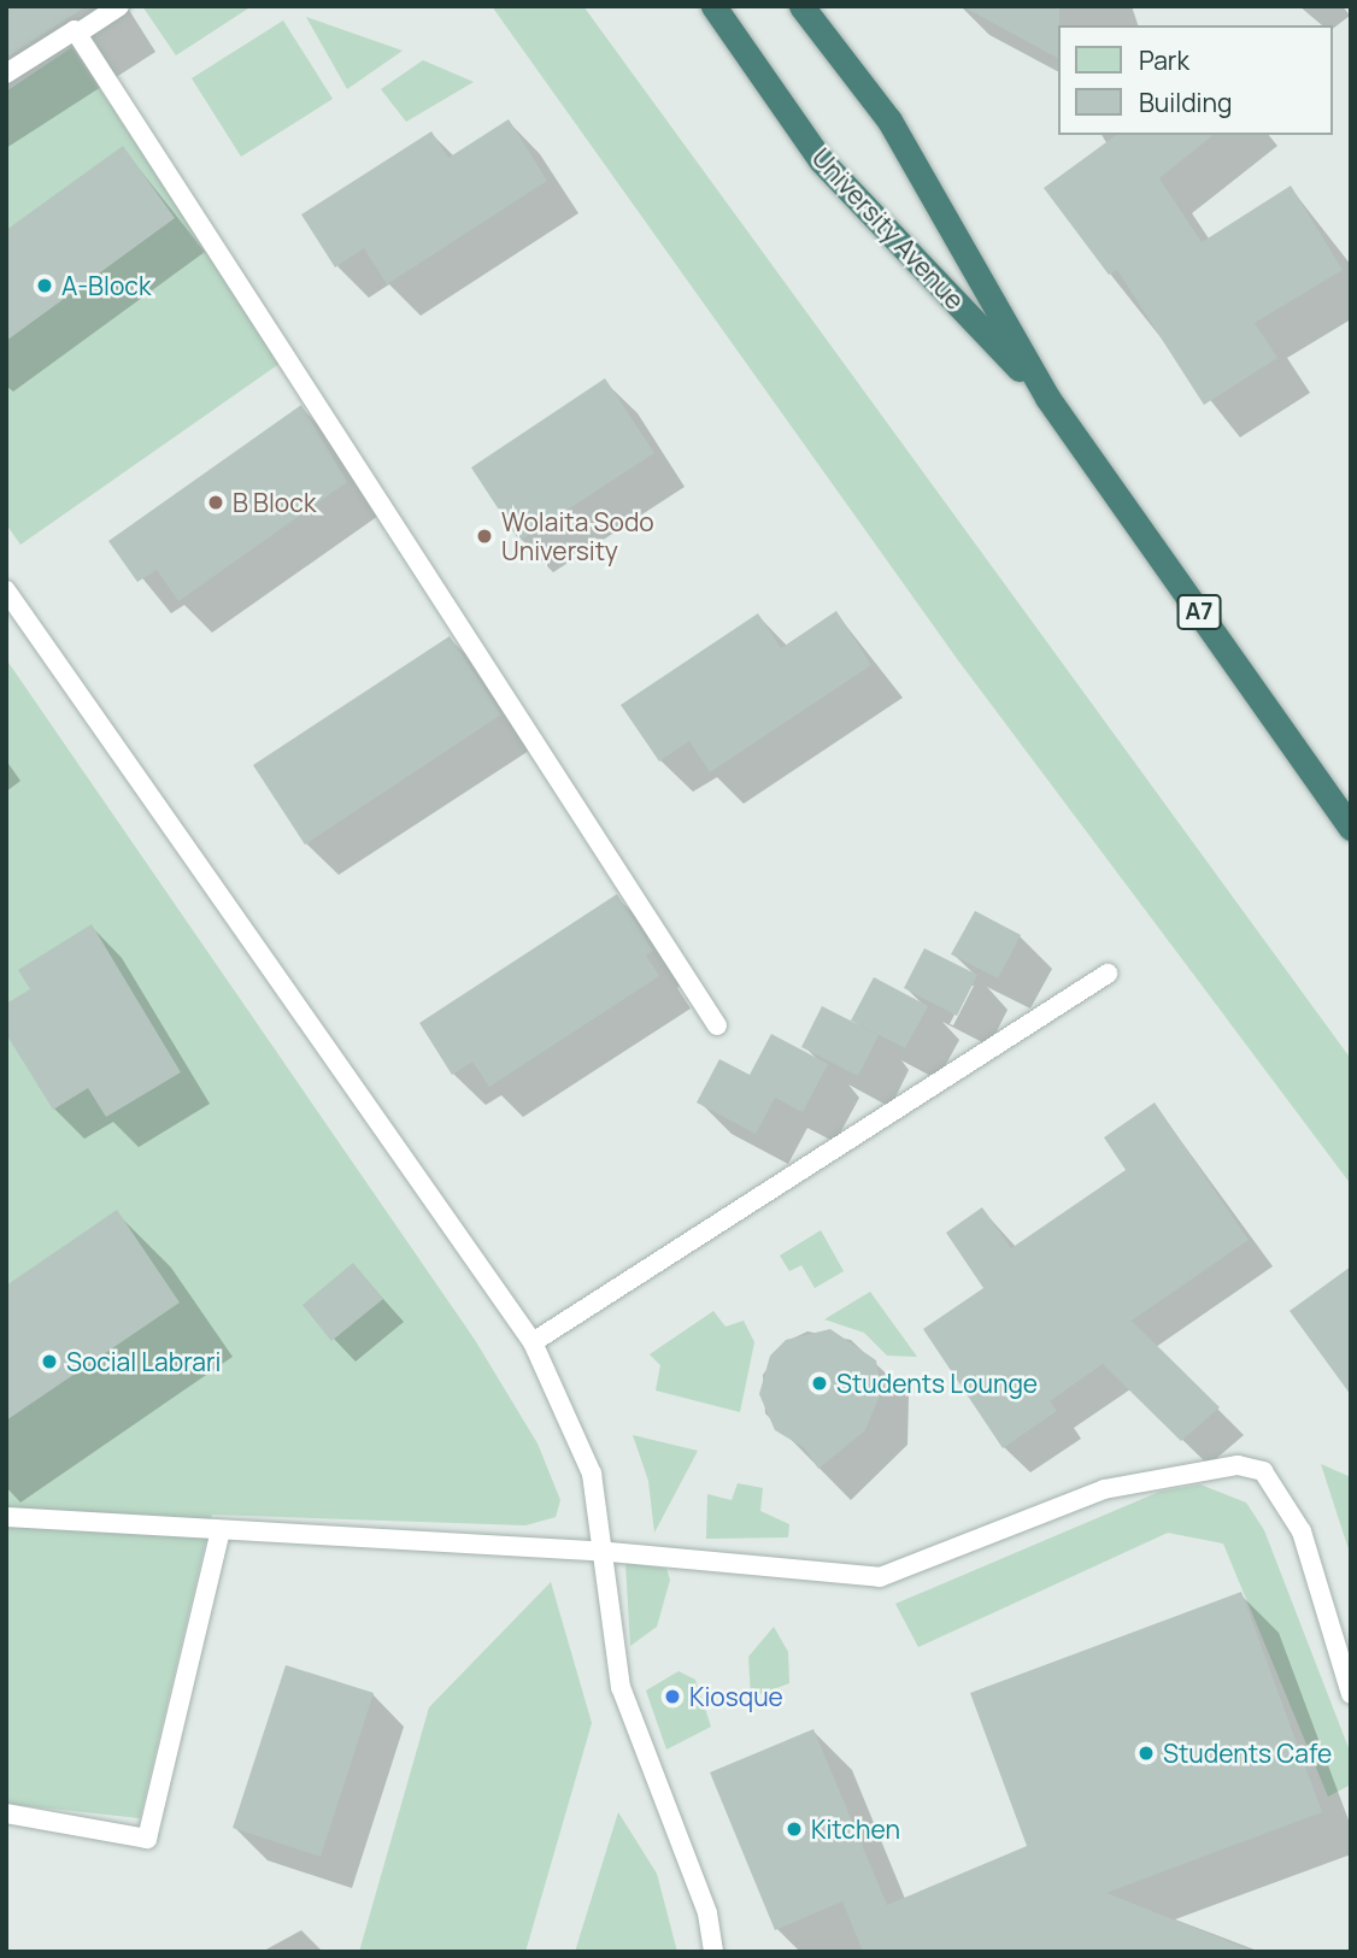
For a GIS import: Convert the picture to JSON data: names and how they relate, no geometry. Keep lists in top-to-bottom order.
{
  "streets": {
    "highway": ["University Avenue", "A7"]
  },
  "places": [
    "A-Block",
    "B Block",
    "Wolaita Sodo University",
    "Social Labrari",
    "Students Lounge",
    "Kiosque",
    "Students Cafe",
    "Kitchen"
  ],
  "legend": ["Park", "Building"]
}
